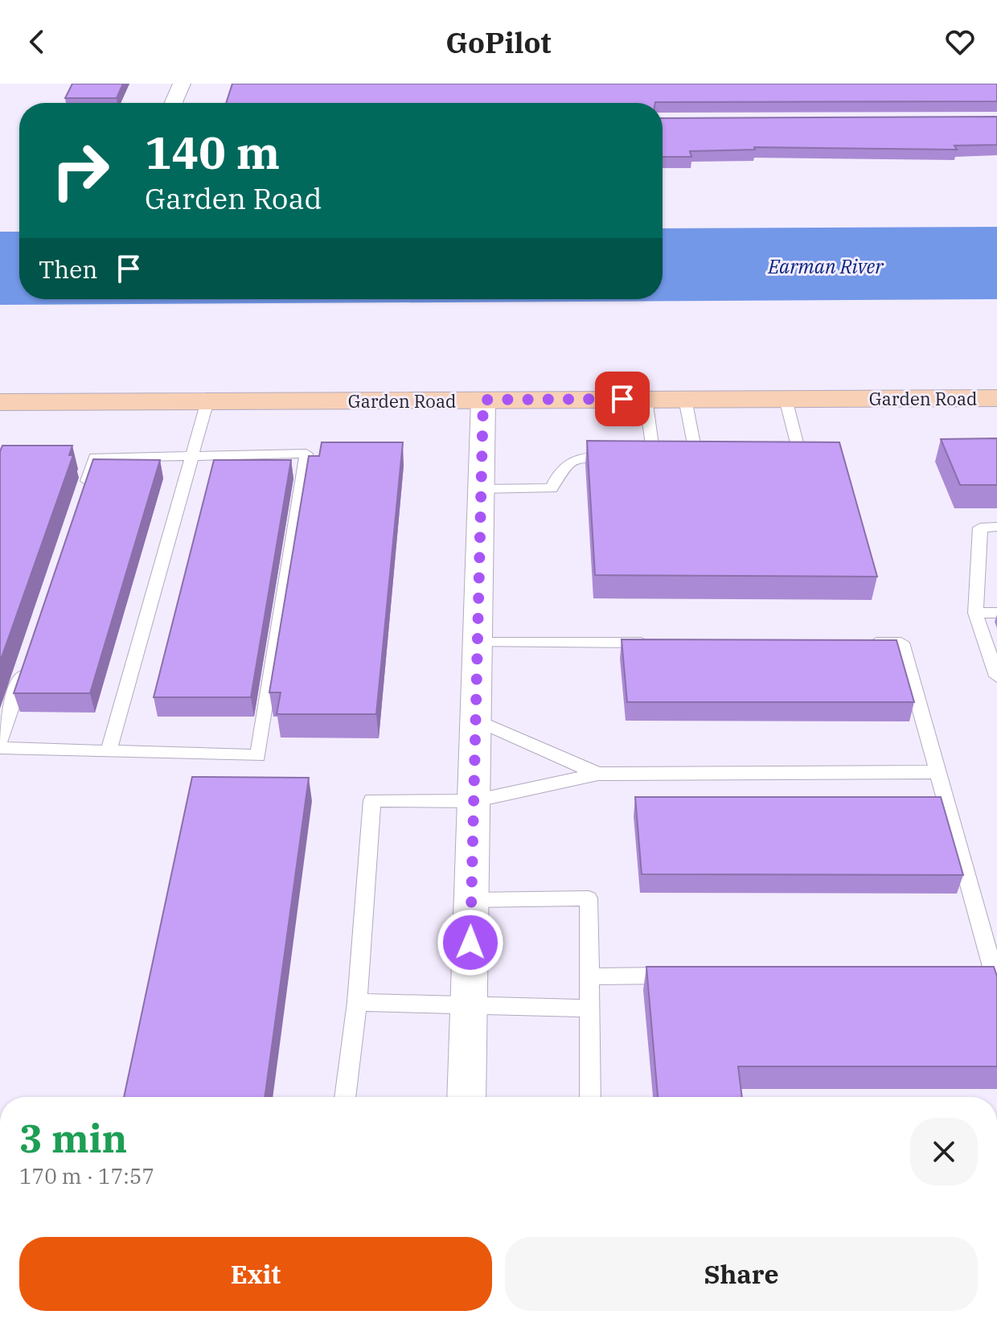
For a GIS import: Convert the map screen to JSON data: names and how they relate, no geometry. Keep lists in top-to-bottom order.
{
  "streets": {
    "street": ["Garden Road"]
  },
  "water": ["Earman River"],
  "page": {
    "header": "GoPilot",
    "turn": ["140 m", "Garden Road"],
    "then": "Then",
    "heading": ["3 min", "170 m · 17:57"],
    "buttons": ["Exit", "Share"]
  }
}
